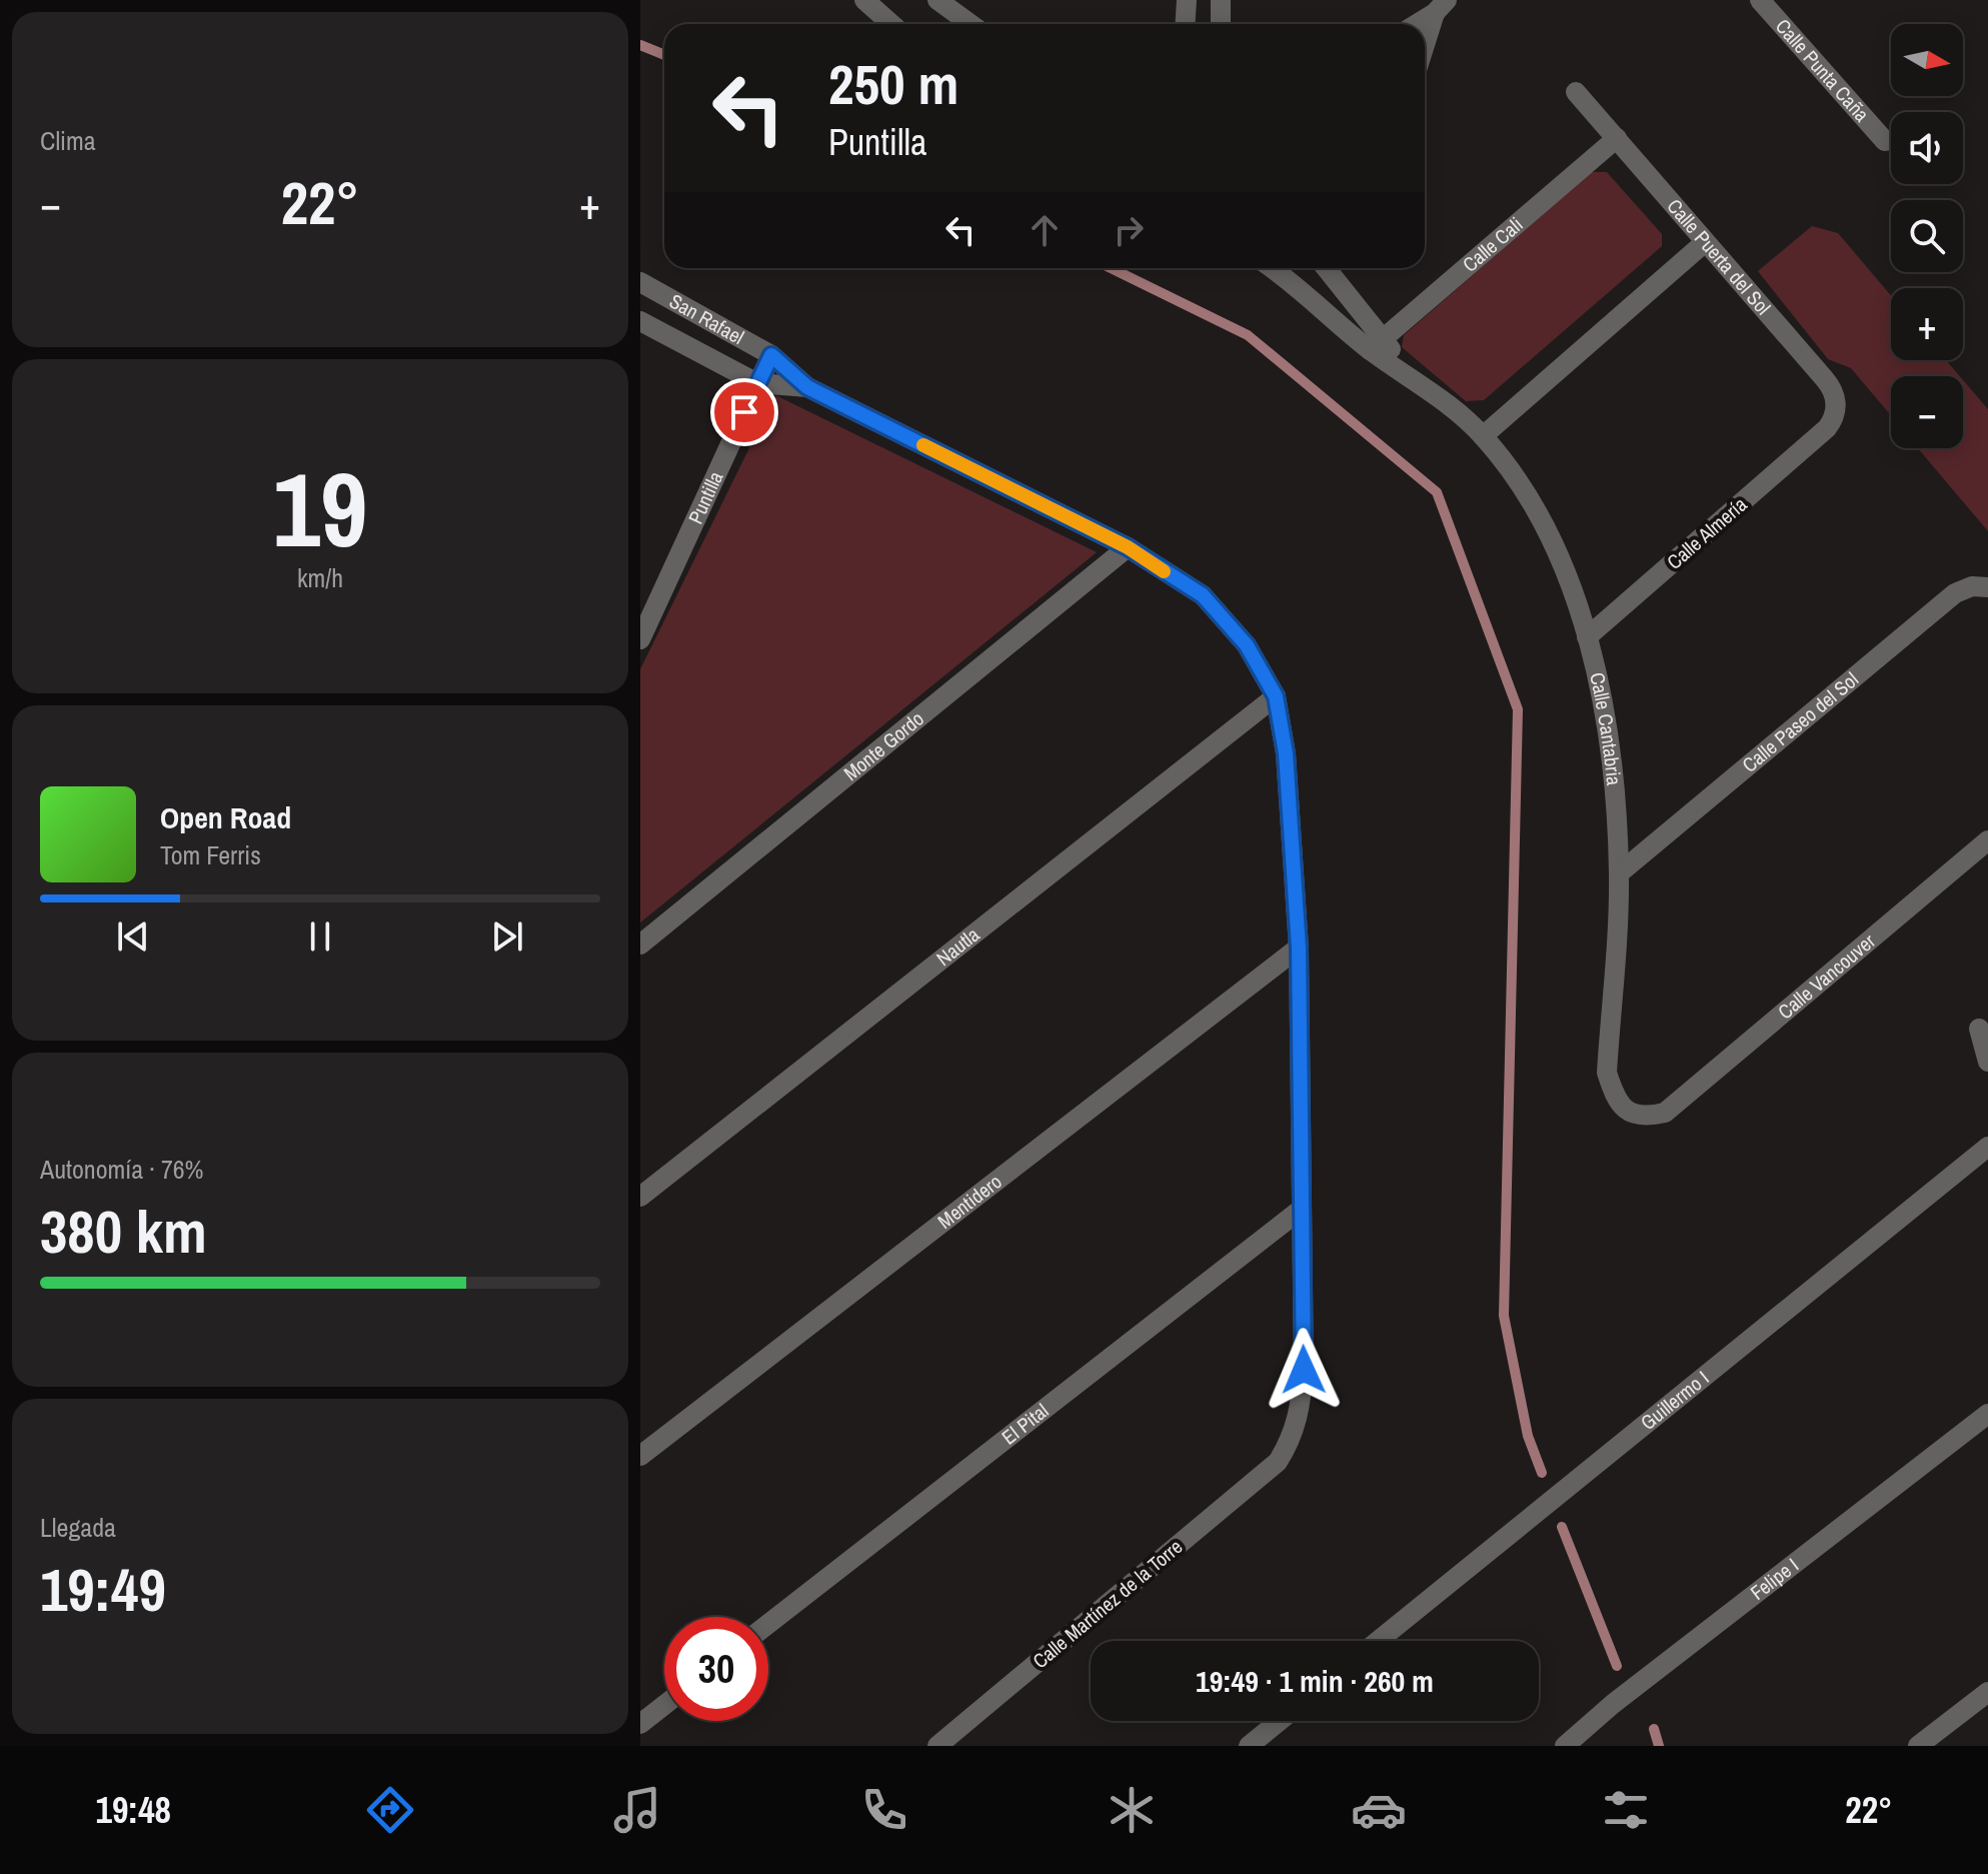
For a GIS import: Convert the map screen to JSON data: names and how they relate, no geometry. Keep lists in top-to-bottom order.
{
  "streets": {
    "street": [
      "Calle Punta Caña",
      "Calle Cali",
      "Calle Puerta del Sol",
      "San Rafael",
      "Puntilla",
      "Calle Almería",
      "Calle Paseo del Sol",
      "Calle Cantabria",
      "Monte Gordo",
      "Nautla",
      "Calle Vancouver",
      "Mentidero",
      "Guillermo I",
      "El Pital",
      "Felipe I",
      "Calle Martínez de la Torre"
    ]
  },
  "crossings": [
    ["Calle Cali", "Calle Puerta del Sol"],
    ["Calle Cali", "Calle Cantabria"],
    ["Calle Puerta del Sol", "Calle Almería"],
    ["San Rafael", "Puntilla"],
    ["San Rafael", "Monte Gordo"],
    ["San Rafael", "Nautla"],
    ["San Rafael", "Mentidero"],
    ["San Rafael", "El Pital"],
    ["San Rafael", "Calle Martínez de la Torre"],
    ["Calle Almería", "Calle Cantabria"],
    ["Calle Paseo del Sol", "Calle Cantabria"],
    ["Calle Cantabria", "Calle Vancouver"]
  ],
  "north": "right",
  "page": {
    "tile": [
      "Clima",
      ["19", "km/h"],
      ["Autonomía · 76%", "380 km"],
      ["Llegada", "19:49"]
    ],
    "map_buttons": ["+", "−"],
    "turn": ["250 m", "Puntilla"],
    "heat": ["−", "22°", "+"],
    "song": ["Open Road", "Tom Ferris"],
    "limit": "30",
    "trip": "19:49 · 1 min · 260 m",
    "tabs": ["19:48", "22°"]
  }
}
